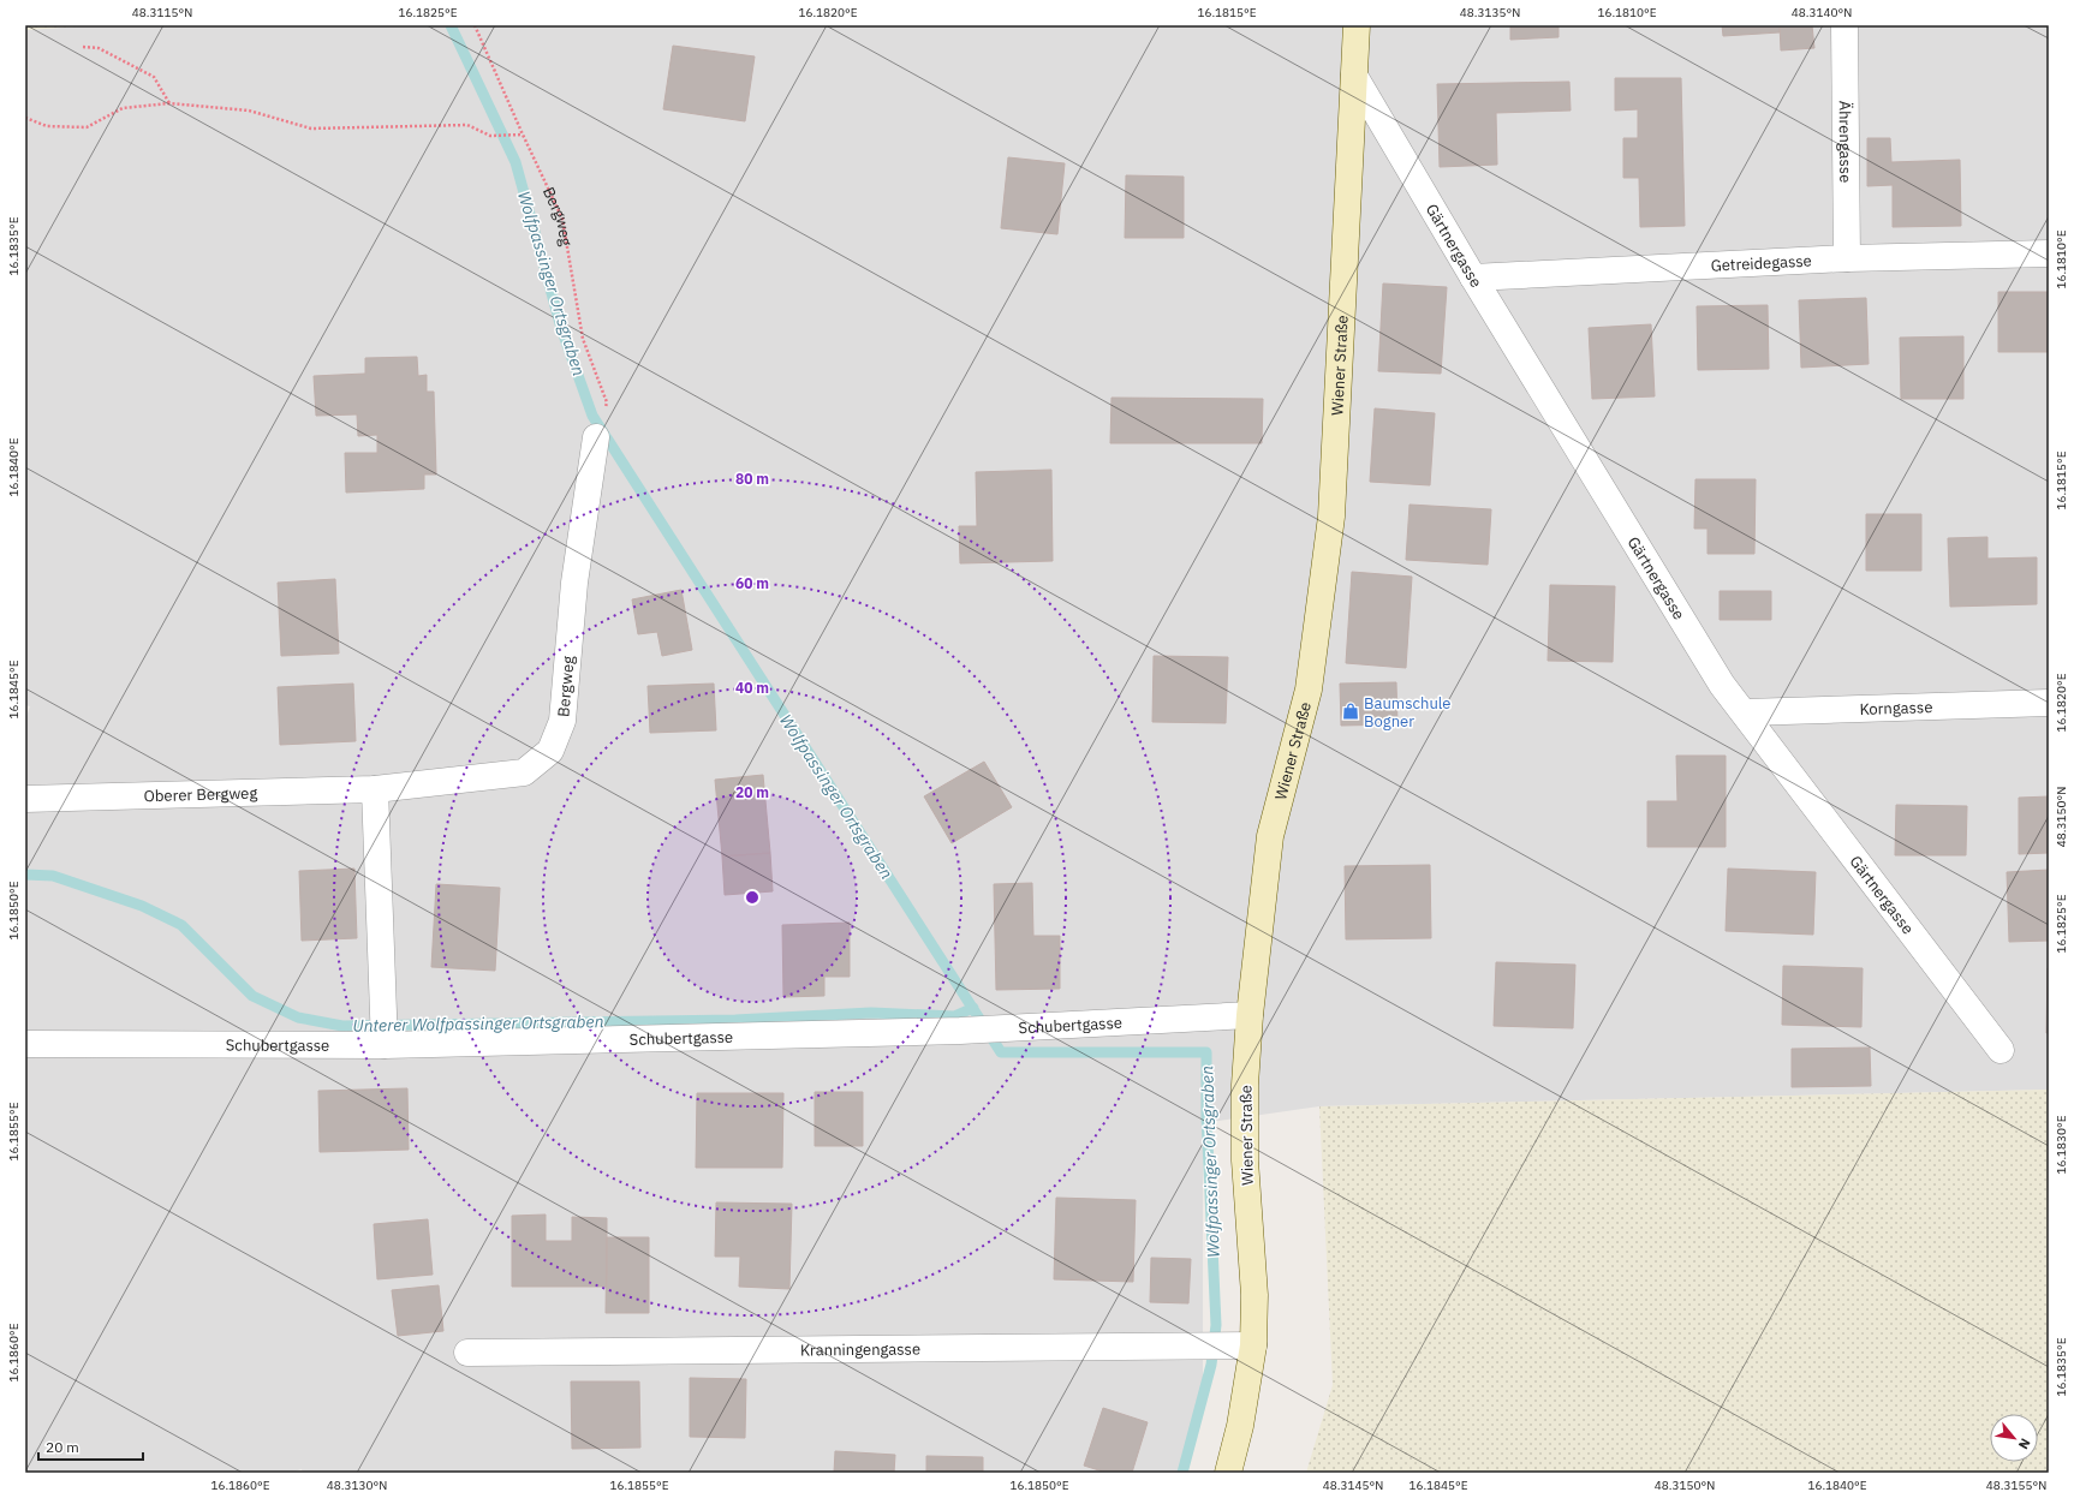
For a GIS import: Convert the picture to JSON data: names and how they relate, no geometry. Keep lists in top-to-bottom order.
{
  "streets": {
    "main road": ["Wiener Straße"],
    "street": [
      "Ährengasse",
      "Bergweg",
      "Gärtnergasse",
      "Getreidegasse",
      "Korngasse",
      "Oberer Bergweg",
      "Schubertgasse",
      "Kranningengasse"
    ]
  },
  "crossings": [
    ["Ährengasse", "Getreidegasse"],
    ["Bergweg", "Oberer Bergweg"],
    ["Gärtnergasse", "Getreidegasse"],
    ["Gärtnergasse", "Wiener Straße"],
    ["Gärtnergasse", "Korngasse"],
    ["Wiener Straße", "Schubertgasse"],
    ["Wiener Straße", "Kranningengasse"]
  ],
  "water": ["Wolfpassinger Ortsgraben", "Unterer Wolfpassinger Ortsgraben"],
  "places": {
    "shop": ["Baumschule Bogner"]
  },
  "scale_bar": "20 m",
  "north": "bottom right",
  "coordinates": [
    "48.3115°N",
    "16.1825°E",
    "16.1820°E",
    "16.1815°E",
    "48.3135°N",
    "16.1810°E",
    "48.3140°N",
    "16.1835°E",
    "16.1840°E",
    "16.1845°E",
    "48.3150°N",
    "16.1850°E",
    "16.1855°E",
    "16.1830°E",
    "16.1860°E",
    "48.3130°N",
    "48.3145°N",
    "48.3155°N"
  ],
  "rings": [
    "80 m",
    "60 m",
    "40 m",
    "20 m"
  ]
}
